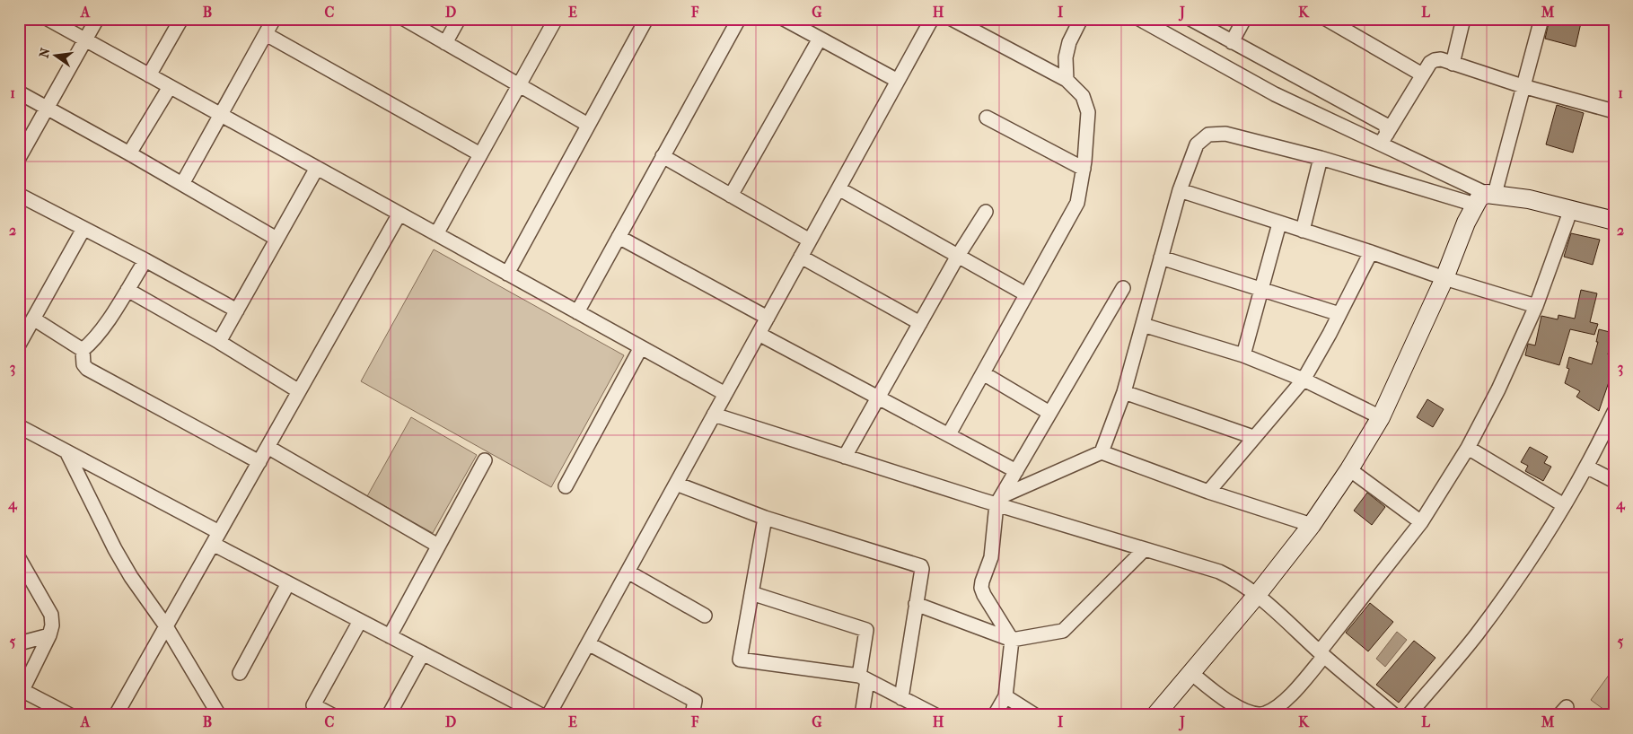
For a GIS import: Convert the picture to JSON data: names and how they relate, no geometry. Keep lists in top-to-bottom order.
{
  "north": "left",
  "grid": {
    "columns": [
      "A",
      "B",
      "C",
      "D",
      "E",
      "F",
      "G",
      "H",
      "I",
      "J",
      "K",
      "L",
      "M"
    ],
    "rows": [
      "1",
      "2",
      "3",
      "4",
      "5"
    ]
  }
}
